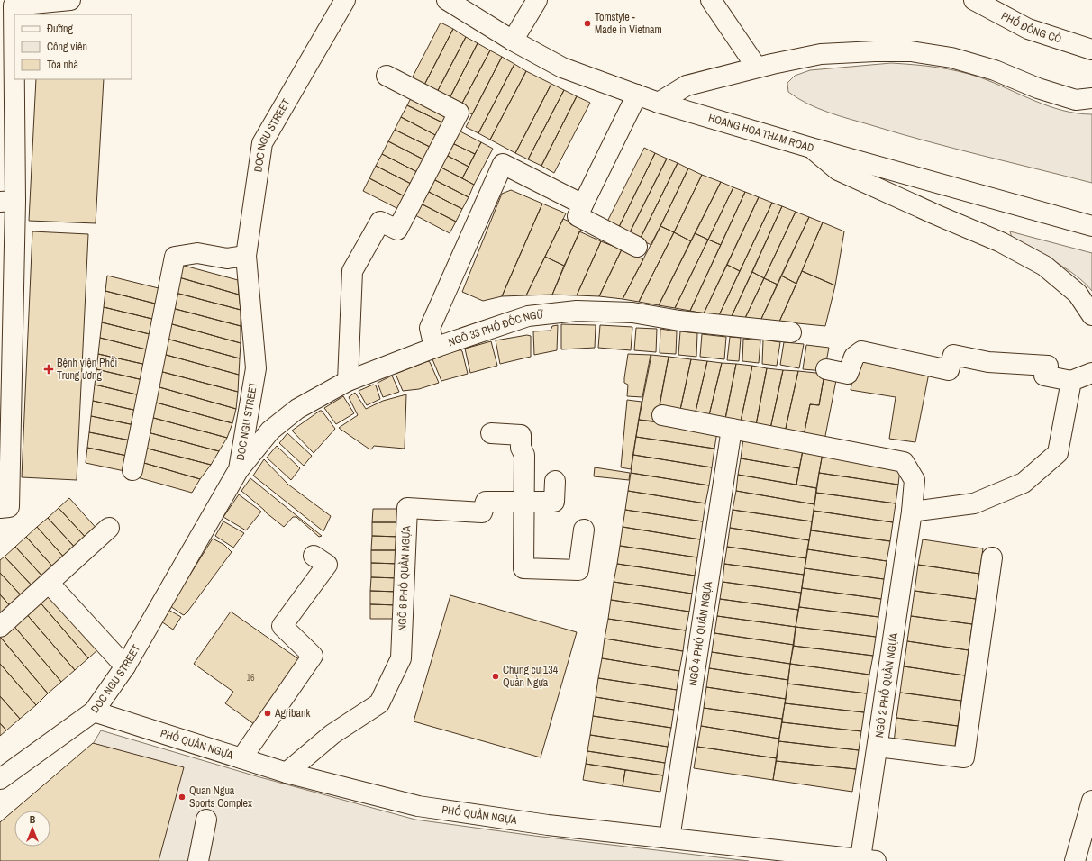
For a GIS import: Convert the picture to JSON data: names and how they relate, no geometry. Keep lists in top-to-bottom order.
{
  "streets": {
    "street": [
      "PHỐ ĐỒNG CỔ",
      "HOANG HOA THAM ROAD",
      "DOC NGU STREET",
      "NGÕ 33 PHỐ ĐỐC NGỮ",
      "NGÕ 6 PHỐ QUẦN NGỰA",
      "NGÕ 4 PHỐ QUẦN NGỰA",
      "NGÕ 2 PHỐ QUẦN NGỰA",
      "PHỐ QUẦN NGỰA"
    ]
  },
  "crossings": [
    ["DOC NGU STREET", "NGÕ 33 PHỐ ĐỐC NGỮ"],
    ["DOC NGU STREET", "PHỐ QUẦN NGỰA"],
    ["NGÕ 6 PHỐ QUẦN NGỰA", "PHỐ QUẦN NGỰA"],
    ["NGÕ 4 PHỐ QUẦN NGỰA", "NGÕ 2 PHỐ QUẦN NGỰA"],
    ["NGÕ 4 PHỐ QUẦN NGỰA", "PHỐ QUẦN NGỰA"],
    ["NGÕ 2 PHỐ QUẦN NGỰA", "PHỐ QUẦN NGỰA"]
  ],
  "places": {
    "other": [
      "Tomstyle - Made in Vietnam",
      "Chung cư 134 Quần Ngựa",
      "Agribank",
      "Quan Ngua Sports Complex"
    ],
    "health": ["Bệnh viện Phổi Trung ương"]
  },
  "house_numbers": ["16"],
  "legend": ["Đường", "Công viên", "Tòa nhà"],
  "north": "top"
}
